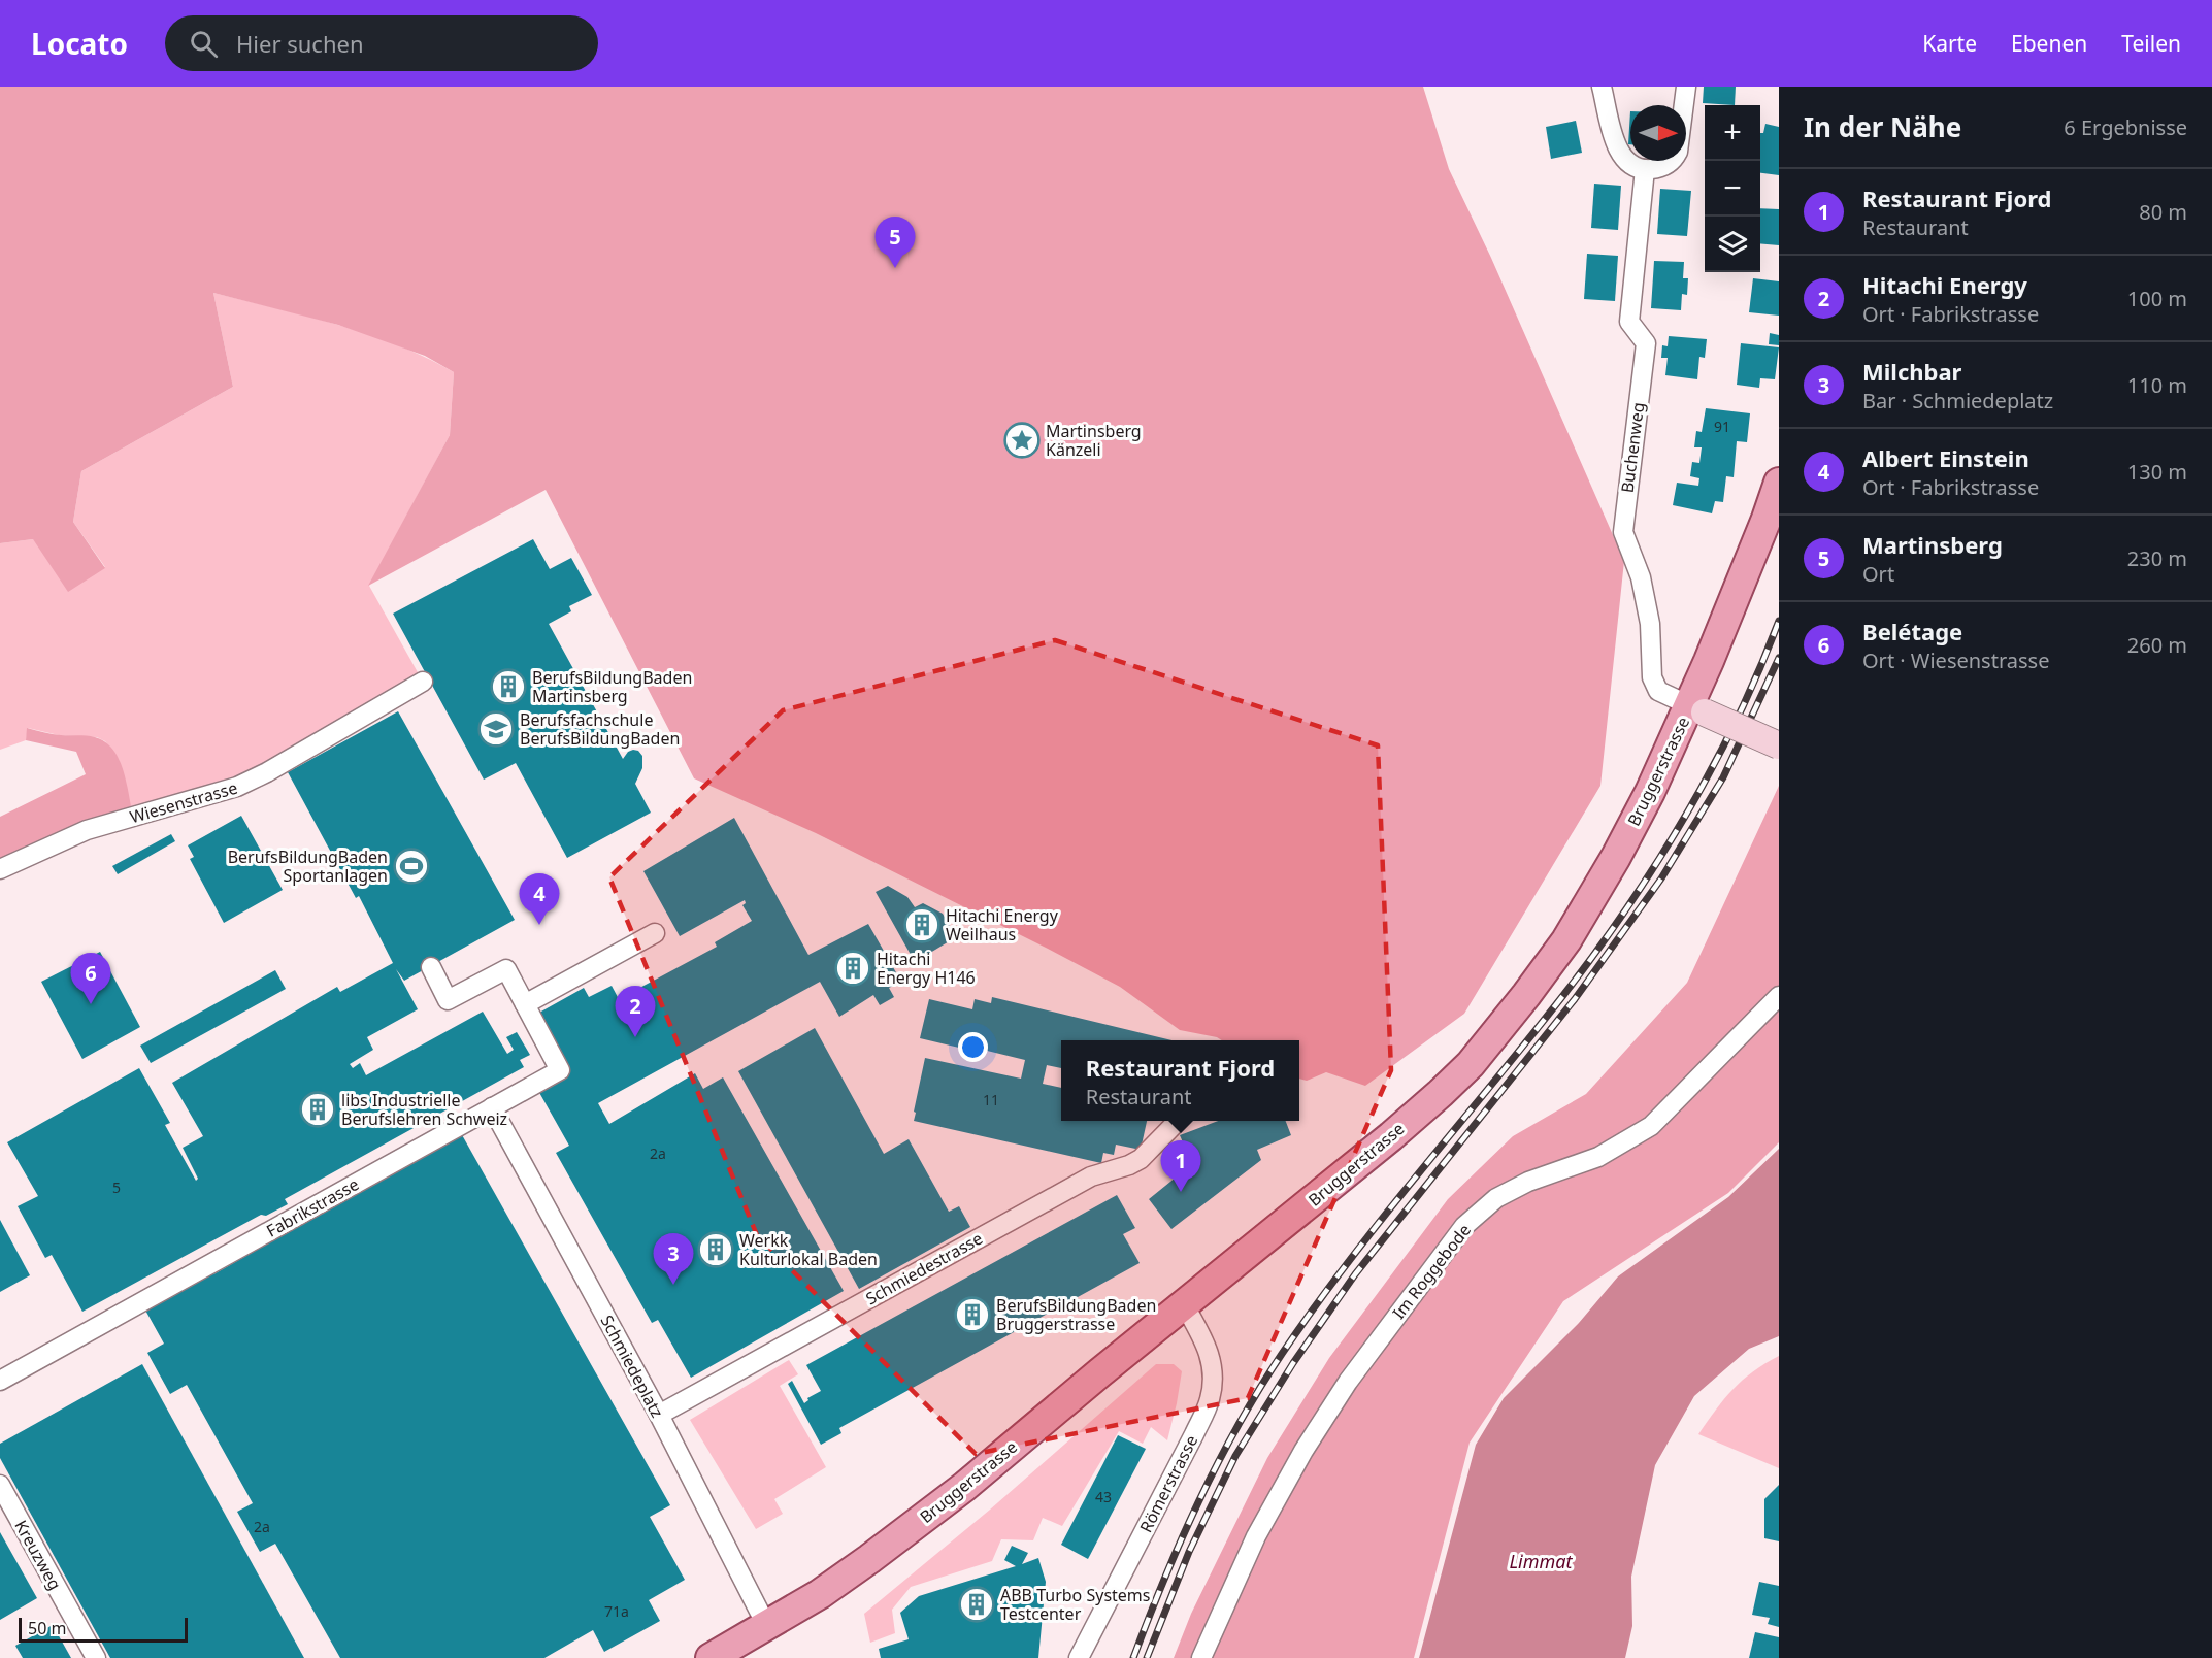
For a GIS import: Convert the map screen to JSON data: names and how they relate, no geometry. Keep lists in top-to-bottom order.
{
  "streets": {
    "main road": ["Bruggerstrasse"],
    "street": [
      "Buchenweg",
      "Wiesenstrasse",
      "Fabrikstrasse",
      "Schmiedestrasse",
      "Im Roggebode",
      "Schmiedeplatz",
      "Römerstrasse",
      "Kreuzweg"
    ]
  },
  "crossings": [
    ["Buchenweg", "Bruggerstrasse"],
    ["Bruggerstrasse", "Schmiedeplatz"],
    ["Bruggerstrasse", "Römerstrasse"],
    ["Fabrikstrasse", "Schmiedeplatz"],
    ["Schmiedestrasse", "Schmiedeplatz"]
  ],
  "water": ["Limmat"],
  "places": {
    "place": ["Martinsberg Känzeli"],
    "building": [
      "BerufsBildungBaden Martinsberg",
      "Hitachi Energy Weilhaus",
      "Hitachi Energy H146",
      "libs Industrielle Berufslehren Schweiz",
      "Werkk Kulturlokal Baden",
      "BerufsBildungBaden Bruggerstrasse",
      "ABB Turbo Systems Testcenter"
    ],
    "school or university": ["Berufsfachschule BerufsBildungBaden"],
    "sports": ["BerufsBildungBaden Sportanlagen"]
  },
  "house_numbers": [
    "91",
    "11",
    "2a",
    "5",
    "43",
    "2a",
    "71a"
  ],
  "scale_bar": "50 m",
  "north": "right",
  "page": {
    "header": "Locato",
    "search": "Hier suchen",
    "nav": ["Karte", "Ebenen", "Teilen"],
    "heading": ["In der Nähe", "6 Ergebnisse"],
    "map_buttons": ["+", "−"],
    "list": [
      {
        "mark": "1",
        "name": "Restaurant Fjord",
        "note": "Restaurant",
        "value": "80 m"
      },
      {
        "mark": "2",
        "name": "Hitachi Energy",
        "note": "Ort · Fabrikstrasse",
        "value": "100 m"
      },
      {
        "mark": "3",
        "name": "Milchbar",
        "note": "Bar · Schmiedeplatz",
        "value": "110 m"
      },
      {
        "mark": "4",
        "name": "Albert Einstein",
        "note": "Ort · Fabrikstrasse",
        "value": "130 m"
      },
      {
        "mark": "5",
        "name": "Martinsberg",
        "note": "Ort",
        "value": "230 m"
      },
      {
        "mark": "6",
        "name": "Belétage",
        "note": "Ort · Wiesenstrasse",
        "value": "260 m"
      }
    ],
    "pins": [
      "5",
      "4",
      "6",
      "2",
      "1",
      "3"
    ],
    "popup": ["Restaurant Fjord", "Restaurant"],
    "scale": "50 m"
  }
}
